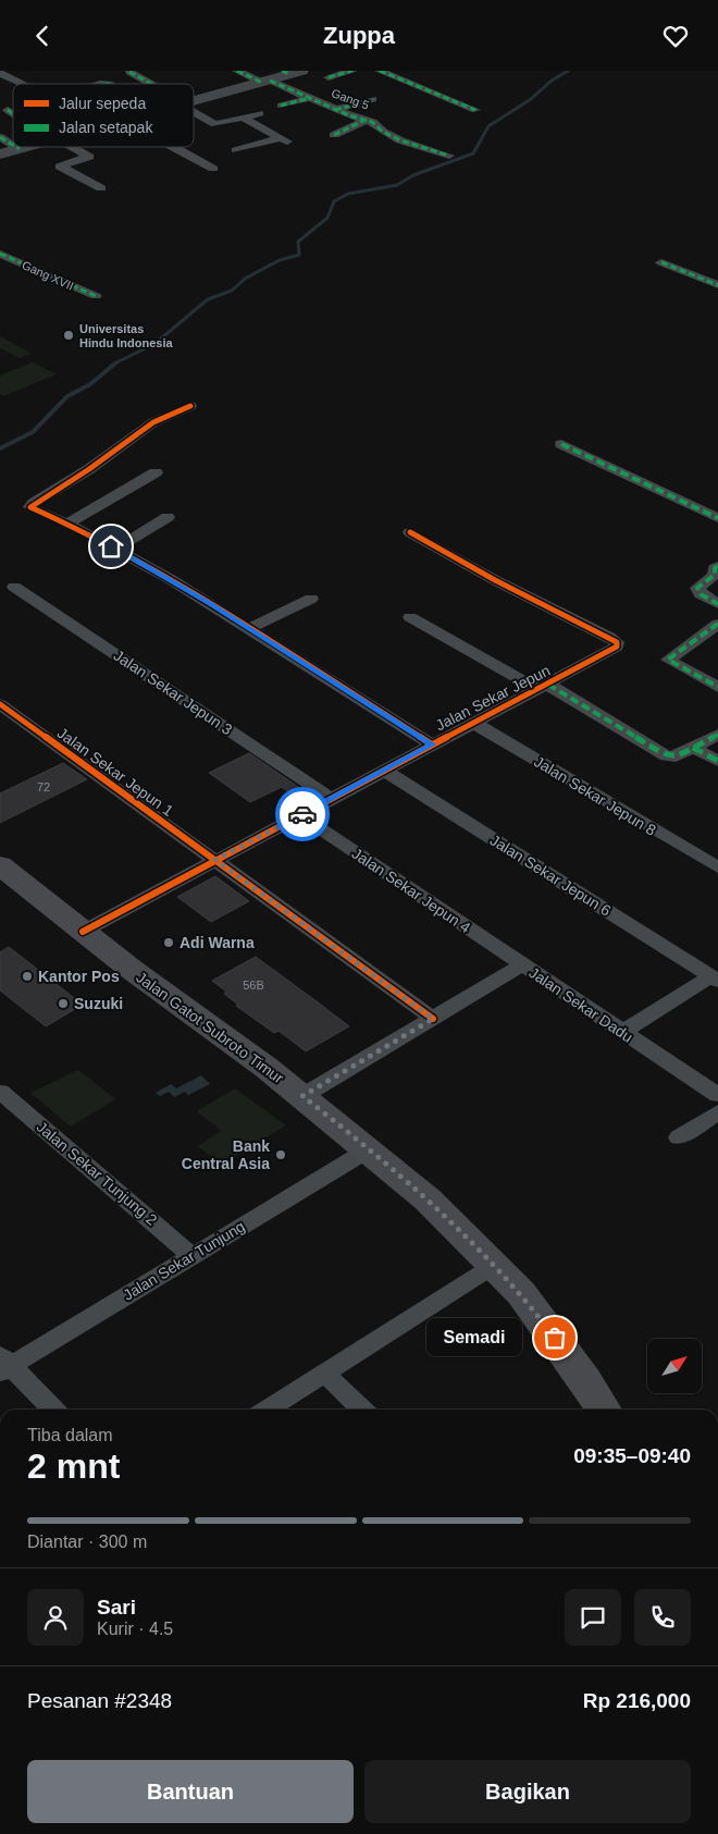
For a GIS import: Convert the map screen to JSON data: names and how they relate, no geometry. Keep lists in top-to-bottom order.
{
  "streets": {
    "highway": ["Jalan Gatot Subroto Timur"],
    "street": [
      "Gang 5",
      "Gang XVII",
      "Jalan Sekar Jepun 3",
      "Jalan Sekar Jepun",
      "Jalan Sekar Jepun 1",
      "Jalan Sekar Jepun 8",
      "Jalan Sekar Jepun 6",
      "Jalan Sekar Jepun 4",
      "Jalan Sekar Dadu",
      "Jalan Sekar Tunjung 2",
      "Jalan Sekar Tunjung"
    ]
  },
  "crossings": [
    ["Jalan Sekar Jepun 3", "Jalan Sekar Jepun"],
    ["Jalan Sekar Jepun", "Jalan Sekar Jepun 1"],
    ["Jalan Sekar Jepun", "Jalan Sekar Jepun 8"],
    ["Jalan Sekar Jepun", "Jalan Sekar Jepun 6"],
    ["Jalan Sekar Jepun", "Jalan Sekar Jepun 4"],
    ["Jalan Sekar Jepun", "Jalan Gatot Subroto Timur"],
    ["Jalan Sekar Jepun 1", "Jalan Sekar Dadu"],
    ["Jalan Sekar Jepun 4", "Jalan Sekar Dadu"],
    ["Jalan Sekar Dadu", "Jalan Gatot Subroto Timur"],
    ["Jalan Gatot Subroto Timur", "Jalan Sekar Tunjung"],
    ["Jalan Sekar Tunjung 2", "Jalan Sekar Tunjung"]
  ],
  "places": [
    "Universitas Hindu Indonesia",
    "Adi Warna",
    "Kantor Pos",
    "Suzuki",
    "Bank Central Asia",
    "Semadi"
  ],
  "house_numbers": ["72", "56B"],
  "legend": ["Jalur sepeda", "Jalan setapak"],
  "north": "top right",
  "page": {
    "header": "Zuppa",
    "bubble": "Semadi",
    "heading": ["2 mnt", "Tiba dalam", "09:35–09:40"],
    "panel": [
      "Sari",
      "Kurir · 4.5",
      "Pesanan #2348",
      "Rp 216,000"
    ],
    "bar": "Diantar · 300 m",
    "buttons": ["Bantuan", "Bagikan"]
  }
}
